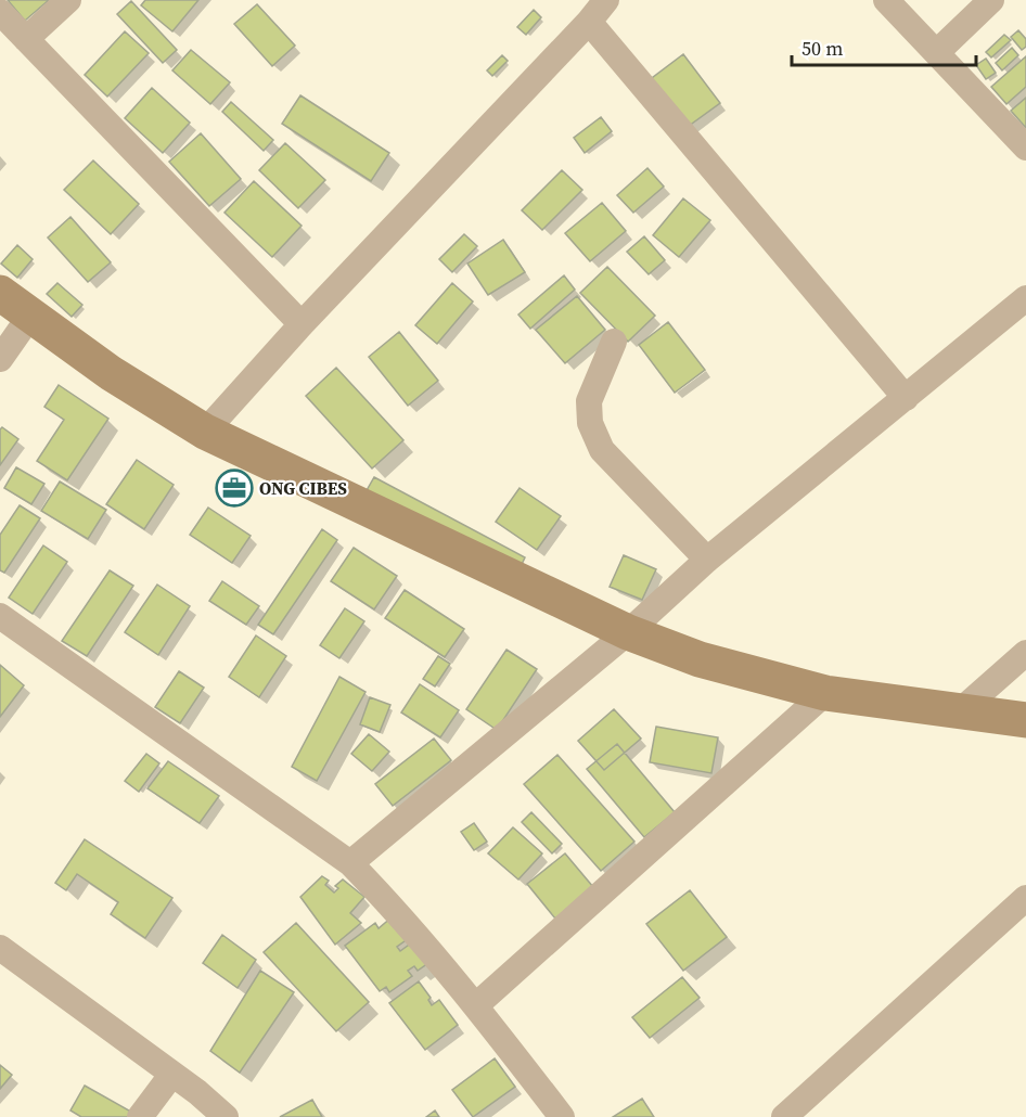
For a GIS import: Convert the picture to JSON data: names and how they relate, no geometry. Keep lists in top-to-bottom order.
{
  "places": {
    "office": ["ONG CIBES"]
  },
  "scale_bar": "50 m"
}
